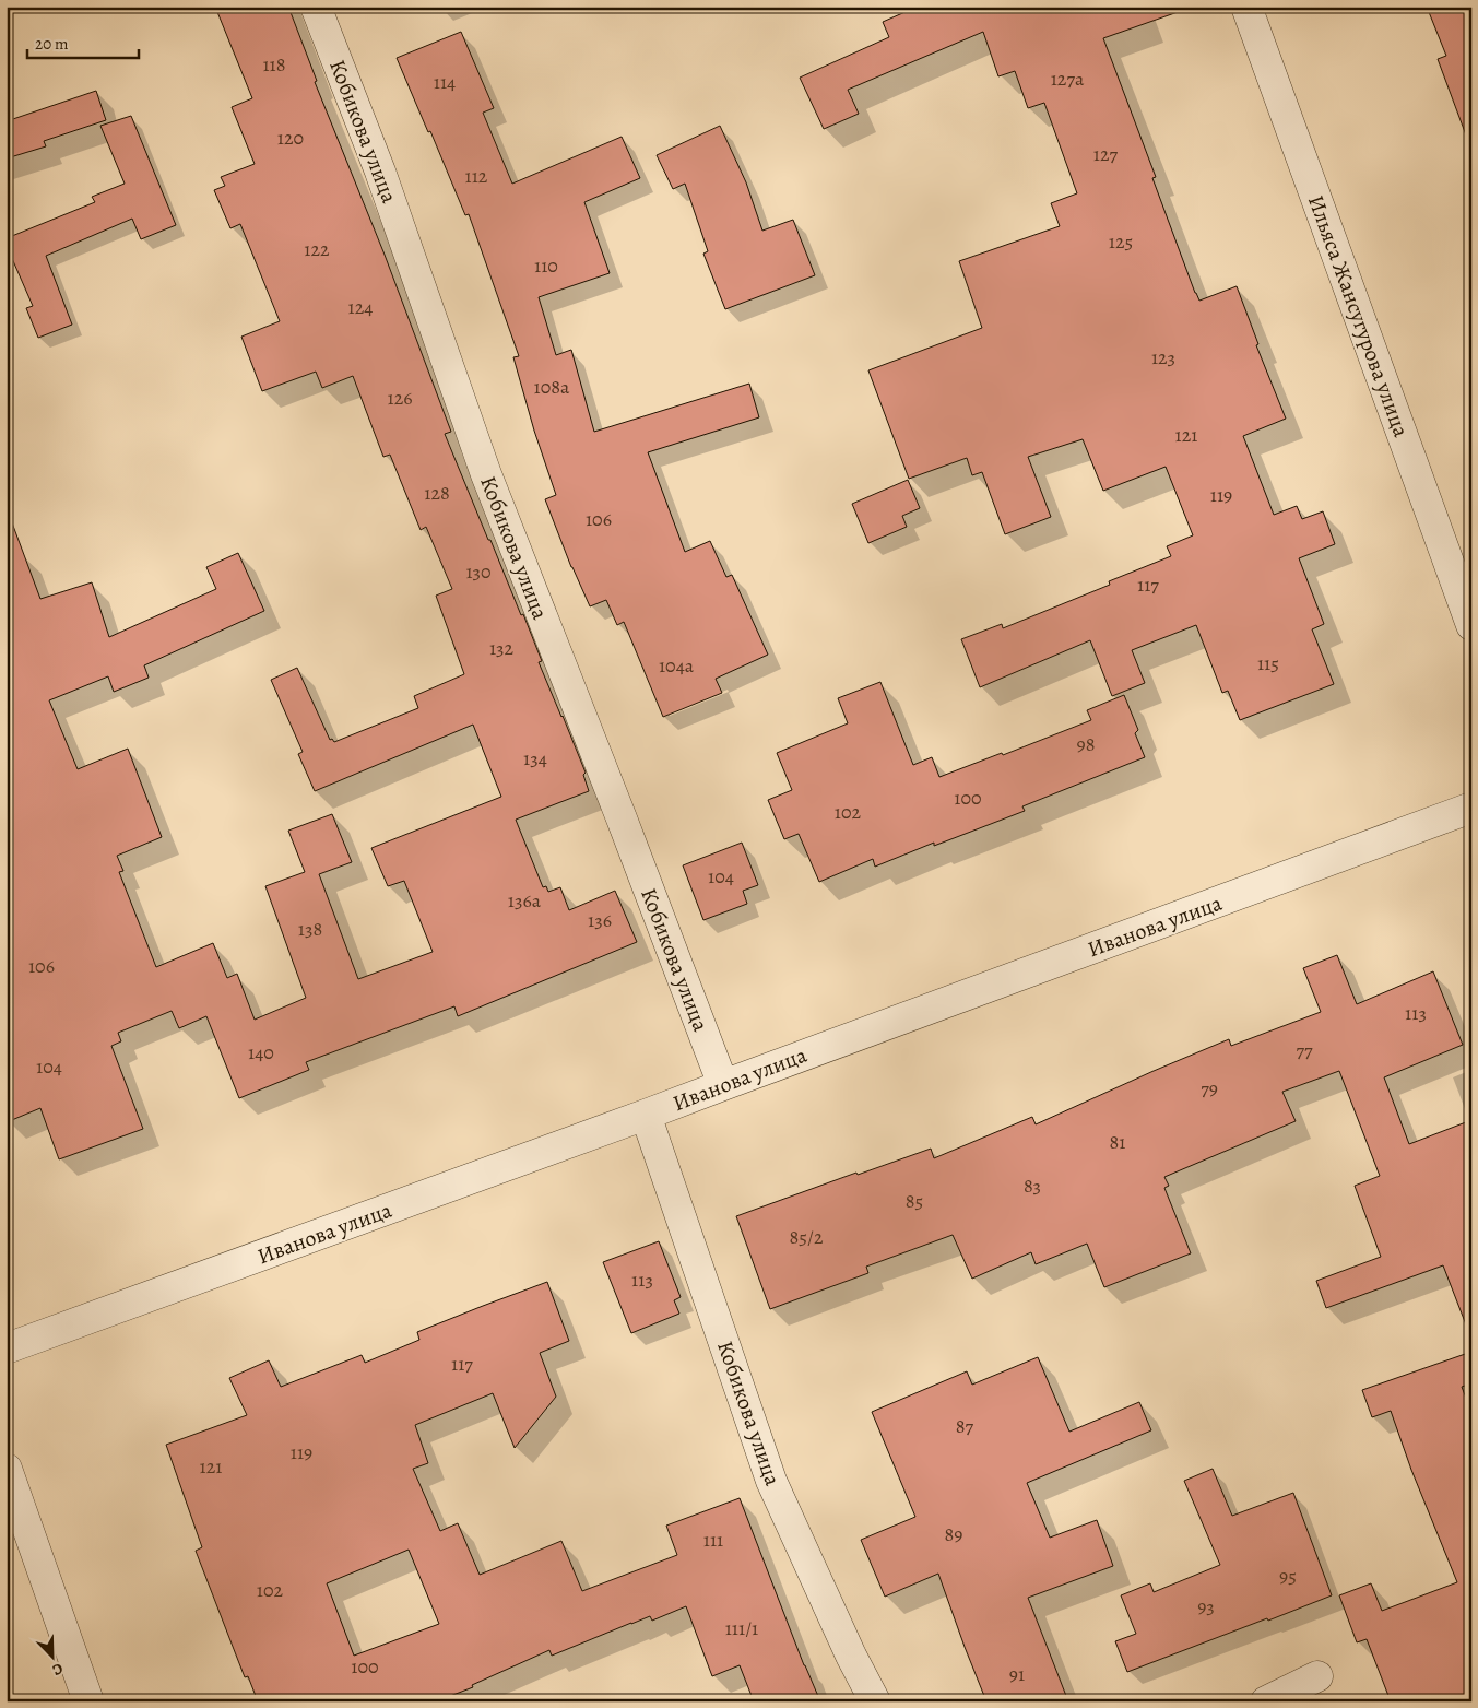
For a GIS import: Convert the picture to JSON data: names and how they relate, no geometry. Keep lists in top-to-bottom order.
{
  "streets": {
    "street": ["Кобикова улица", "Ильяса Жансугурова улица", "Иванова улица"]
  },
  "crossings": [
    ["Кобикова улица", "Иванова улица"]
  ],
  "house_numbers": [
    "118",
    "127а",
    "114",
    "120",
    "127",
    "112",
    "125",
    "122",
    "110",
    "124",
    "123",
    "108а",
    "126",
    "121",
    "128",
    "119",
    "106",
    "130",
    "117",
    "132",
    "115",
    "104а",
    "98",
    "134",
    "100",
    "102",
    "104",
    "136а",
    "136",
    "138",
    "106",
    "113",
    "77",
    "140",
    "104",
    "79",
    "81",
    "83",
    "85",
    "85/2",
    "113",
    "117",
    "87",
    "119",
    "121",
    "89",
    "111",
    "95",
    "102",
    "93",
    "111/1",
    "100",
    "91"
  ],
  "scale_bar": "20 m",
  "north": "bottom right"
}
